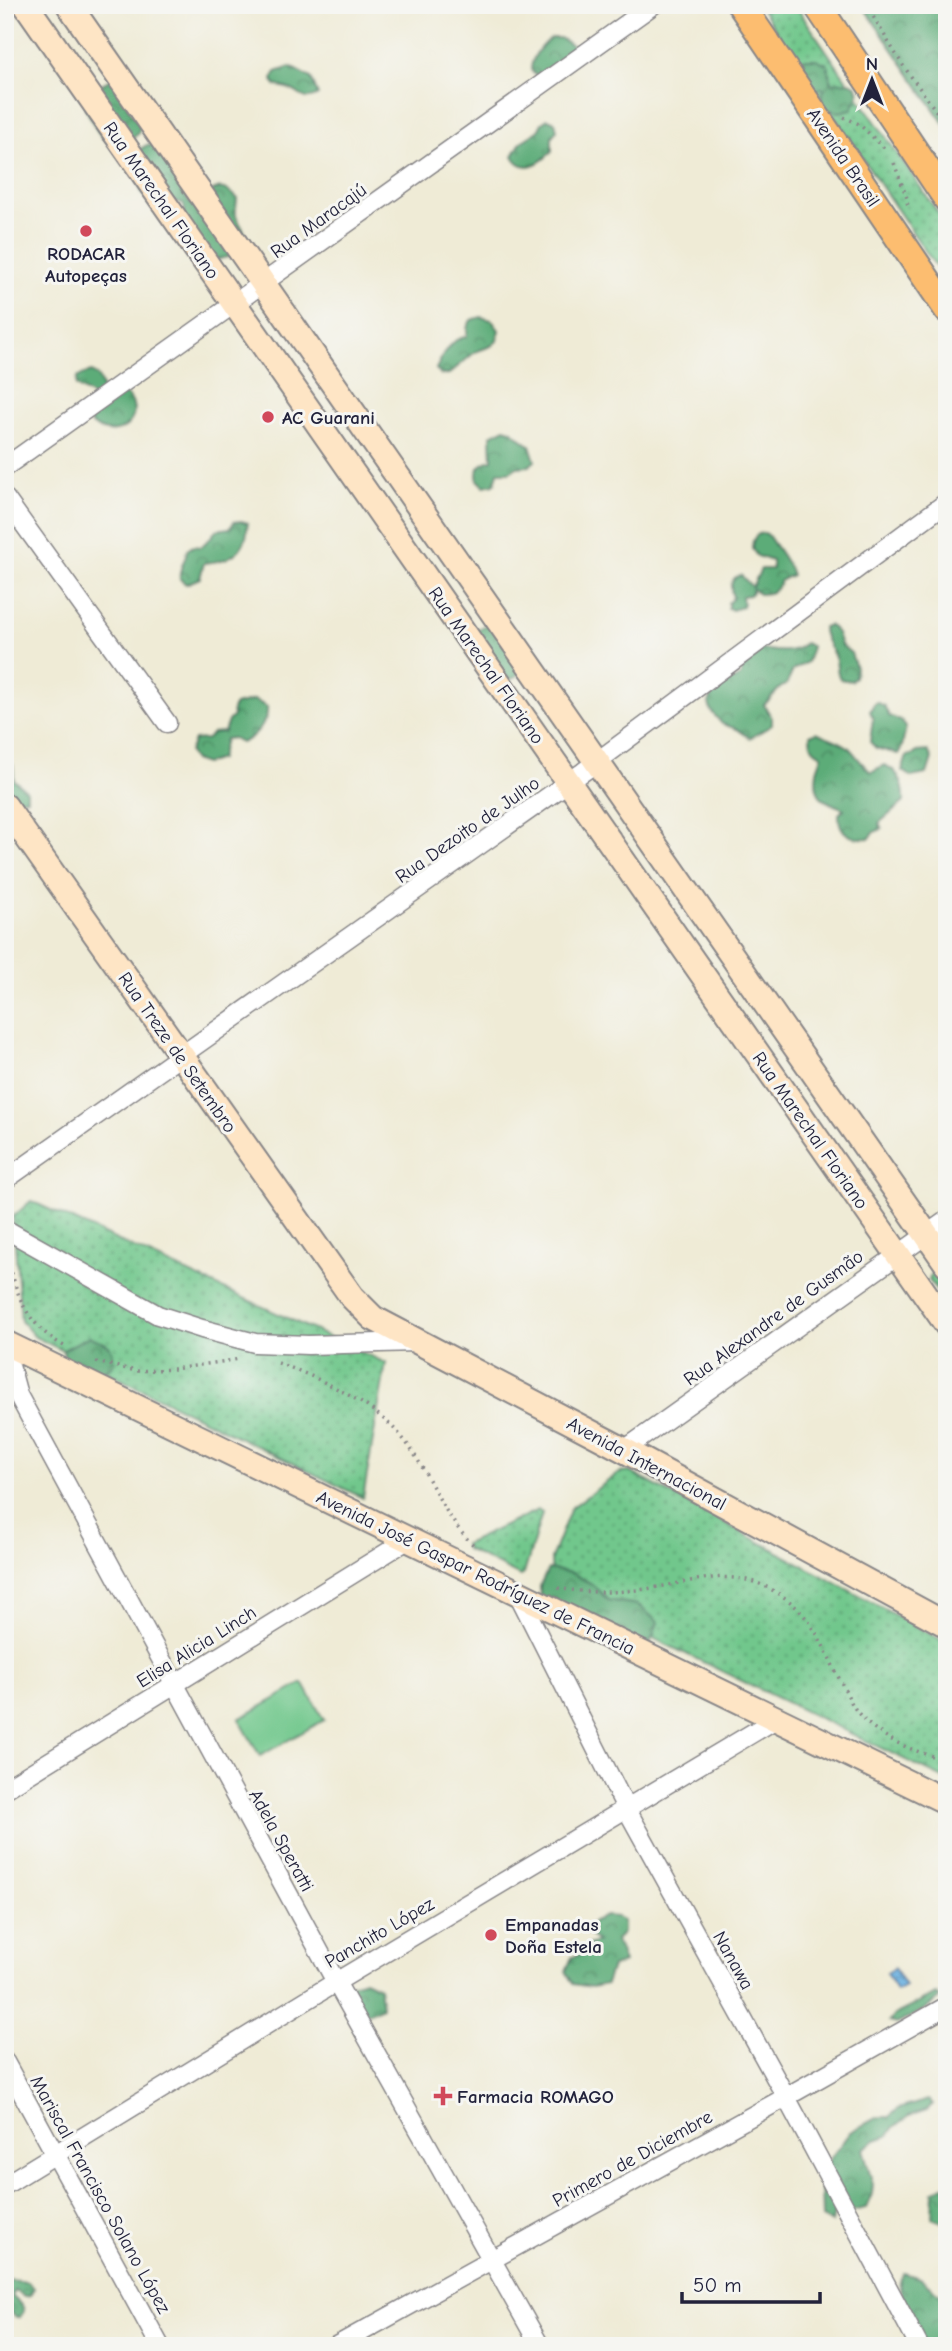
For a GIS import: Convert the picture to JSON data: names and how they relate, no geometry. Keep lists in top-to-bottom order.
{
  "streets": {
    "main road": [
      "Avenida Brasil",
      "Rua Marechal Floriano",
      "Rua Treze de Setembro",
      "Avenida Internacional",
      "Avenida José Gaspar Rodríguez de Francia"
    ],
    "street": [
      "Rua Maracajú",
      "Rua Dezoito de Julho",
      "Rua Alexandre de Gusmão",
      "Elisa Alicia Linch",
      "Adela Speratti",
      "Panchito López",
      "Nanawa",
      "Primero de Diciembre",
      "Mariscal Francisco Solano López"
    ]
  },
  "crossings": [
    ["Rua Marechal Floriano", "Rua Maracajú"],
    ["Rua Marechal Floriano", "Rua Dezoito de Julho"],
    ["Rua Marechal Floriano", "Rua Alexandre de Gusmão"],
    ["Rua Dezoito de Julho", "Rua Treze de Setembro"],
    ["Rua Treze de Setembro", "Avenida Internacional"],
    ["Rua Alexandre de Gusmão", "Avenida Internacional"],
    ["Avenida José Gaspar Rodríguez de Francia", "Elisa Alicia Linch"],
    ["Avenida José Gaspar Rodríguez de Francia", "Adela Speratti"],
    ["Avenida José Gaspar Rodríguez de Francia", "Panchito López"],
    ["Avenida José Gaspar Rodríguez de Francia", "Nanawa"],
    ["Elisa Alicia Linch", "Adela Speratti"],
    ["Adela Speratti", "Panchito López"],
    ["Adela Speratti", "Primero de Diciembre"],
    ["Panchito López", "Nanawa"],
    ["Panchito López", "Mariscal Francisco Solano López"],
    ["Nanawa", "Primero de Diciembre"]
  ],
  "places": {
    "other": ["RODACAR Autopeças", "AC Guarani", "Empanadas Doña Estela"],
    "health": ["Farmacia ROMAGO"]
  },
  "scale_bar": "50 m",
  "north": "top"
}
